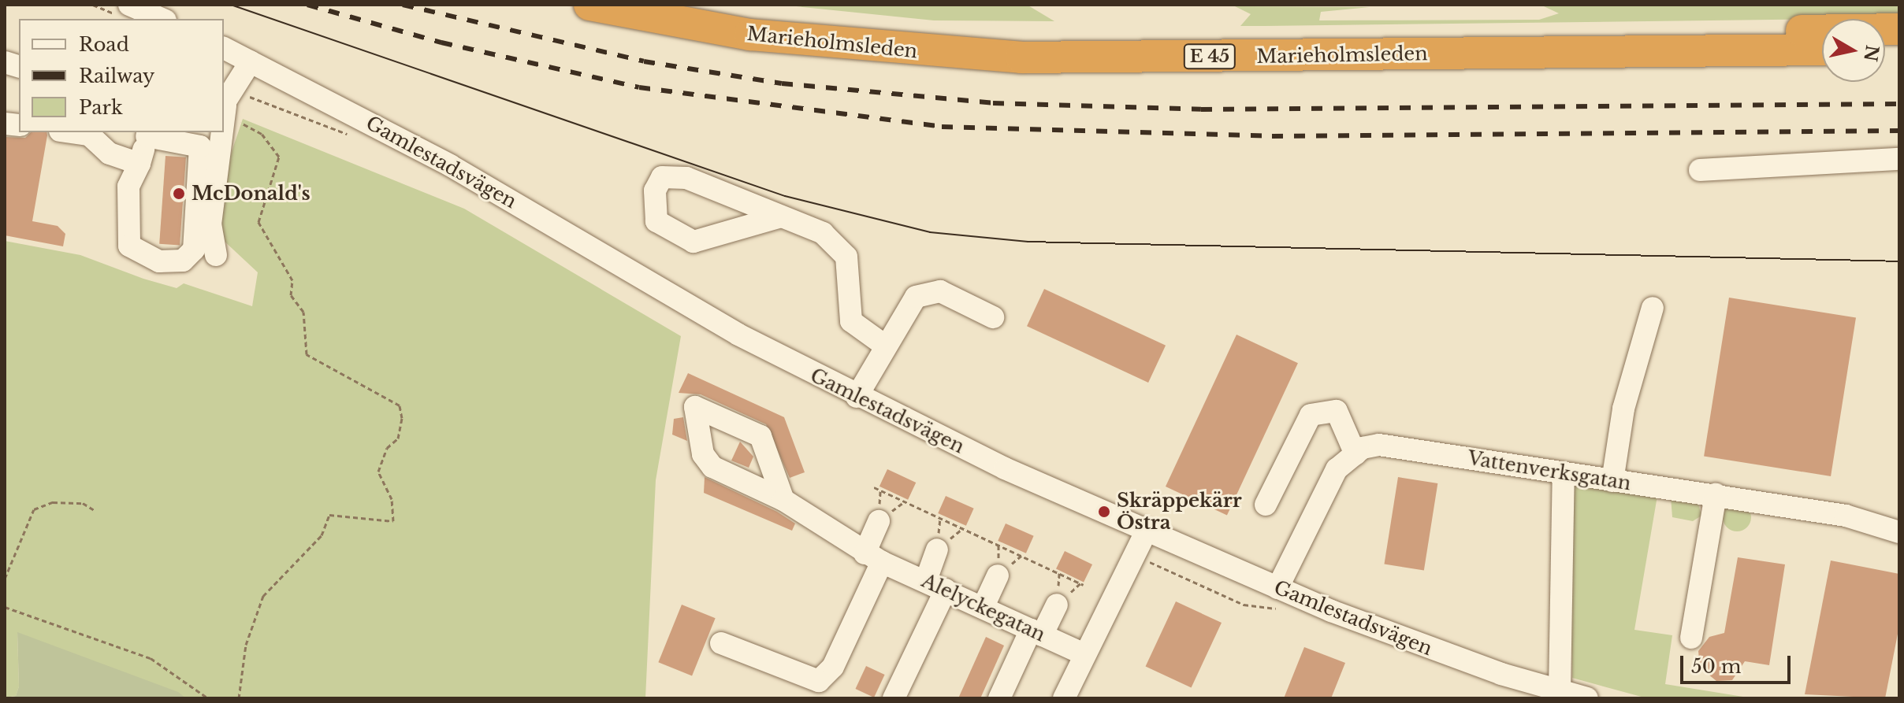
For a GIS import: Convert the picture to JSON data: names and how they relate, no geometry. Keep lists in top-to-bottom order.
{
  "streets": {
    "highway": ["Marieholmsleden", "E 45"],
    "street": ["Gamlestadsvägen", "Vattenverksgatan", "Alelyckegatan"]
  },
  "crossings": [
    ["Gamlestadsvägen", "Vattenverksgatan"]
  ],
  "places": ["McDonald's", "Skräppekärr Östra"],
  "legend": ["Road", "Railway", "Park"],
  "scale_bar": "50 m",
  "north": "right"
}
